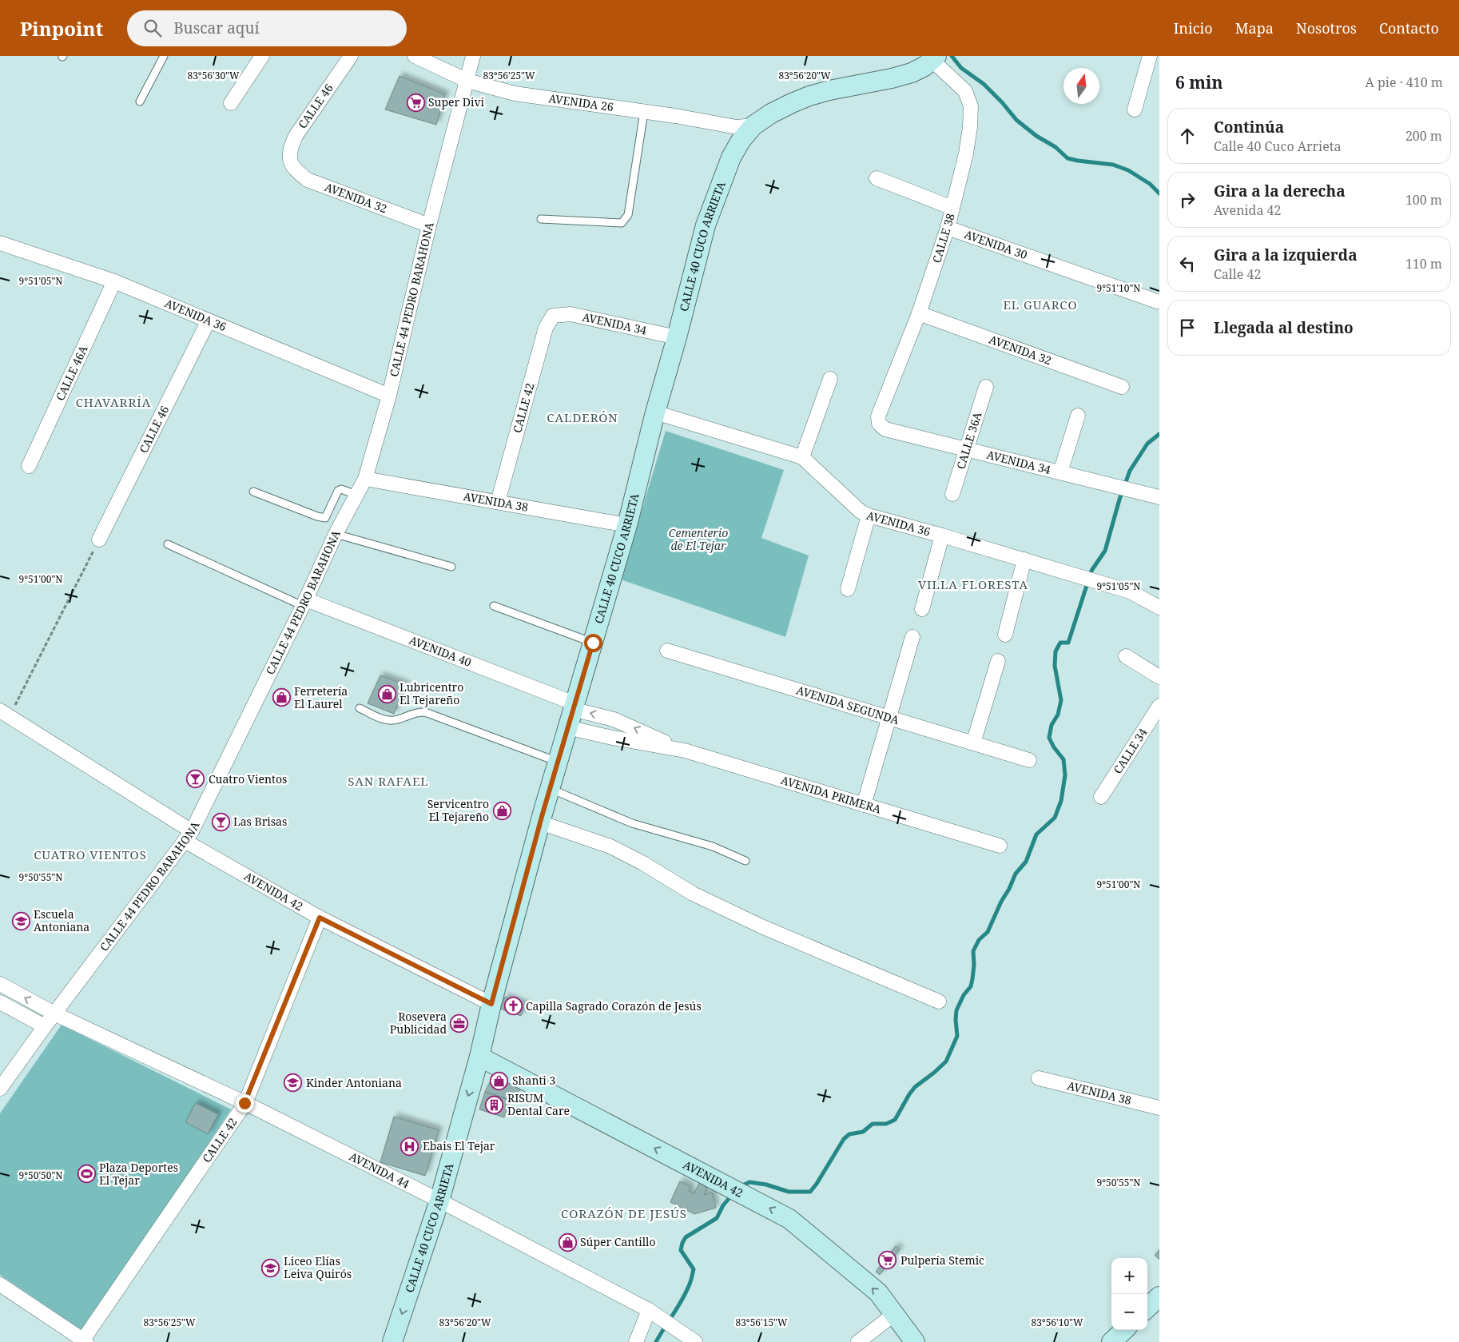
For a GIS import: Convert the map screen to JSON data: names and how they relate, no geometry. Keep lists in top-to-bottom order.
{
  "streets": {
    "main road": ["CALLE 40 CUCO ARRIETA", "AVENIDA 42"],
    "street": [
      "AVENIDA 26",
      "CALLE 46",
      "AVENIDA 32",
      "CALLE 38",
      "AVENIDA 30",
      "CALLE 44 PEDRO BARAHONA",
      "AVENIDA 36",
      "AVENIDA 34",
      "CALLE 46A",
      "CALLE 42",
      "CALLE 36A",
      "AVENIDA 38",
      "AVENIDA 40",
      "AVENIDA SEGUNDA",
      "CALLE 34",
      "AVENIDA PRIMERA",
      "AVENIDA 44"
    ]
  },
  "crossings": [
    ["AVENIDA 26", "CALLE 40 CUCO ARRIETA"],
    ["AVENIDA 26", "CALLE 44 PEDRO BARAHONA"],
    ["CALLE 46", "AVENIDA 32"],
    ["CALLE 46", "AVENIDA 36"],
    ["AVENIDA 32", "CALLE 38"],
    ["AVENIDA 32", "CALLE 44 PEDRO BARAHONA"],
    ["CALLE 38", "AVENIDA 30"],
    ["CALLE 38", "CALLE 40 CUCO ARRIETA"],
    ["CALLE 38", "AVENIDA 34"],
    ["CALLE 40 CUCO ARRIETA", "AVENIDA 36"],
    ["CALLE 40 CUCO ARRIETA", "AVENIDA 34"],
    ["CALLE 40 CUCO ARRIETA", "AVENIDA 38"],
    ["CALLE 40 CUCO ARRIETA", "AVENIDA 40"],
    ["CALLE 40 CUCO ARRIETA", "AVENIDA PRIMERA"],
    ["CALLE 40 CUCO ARRIETA", "AVENIDA 42"],
    ["CALLE 40 CUCO ARRIETA", "AVENIDA 44"],
    ["CALLE 44 PEDRO BARAHONA", "AVENIDA 36"],
    ["CALLE 44 PEDRO BARAHONA", "AVENIDA 38"],
    ["CALLE 44 PEDRO BARAHONA", "AVENIDA 40"],
    ["CALLE 44 PEDRO BARAHONA", "AVENIDA 42"],
    ["CALLE 44 PEDRO BARAHONA", "AVENIDA 44"],
    ["AVENIDA 36", "CALLE 46A"],
    ["AVENIDA 34", "CALLE 42"],
    ["AVENIDA 34", "CALLE 36A"],
    ["CALLE 42", "AVENIDA 38"],
    ["CALLE 42", "AVENIDA 42"],
    ["CALLE 42", "AVENIDA 44"],
    ["AVENIDA 40", "AVENIDA PRIMERA"]
  ],
  "one_way": ["AVENIDA 42"],
  "districts": [
    "EL GUARCO",
    "CHAVARRÍA",
    "CALDERÓN",
    "VILLA FLORESTA",
    "SAN RAFAEL",
    "CUATRO VIENTOS",
    "CORAZÓN DE JESÚS"
  ],
  "parks": ["Cementerio de El Tejar"],
  "places": {
    "supermarket": ["Super Divi", "Pulpería Stemic"],
    "shop": [
      "Lubricentro El Tejareño",
      "Ferretería El Laurel",
      "Servicentro El Tejareño",
      "Shanti 3",
      "Súper Cantillo"
    ],
    "bar": ["Cuatro Vientos", "Las Brisas"],
    "school or university": ["Escuela Antoniana", "Kinder Antoniana", "Liceo Elías Leiva Quirós"],
    "church": ["Capilla Sagrado Corazón de Jesús"],
    "office": ["Rosevera Publicidad"],
    "building": ["RISUM Dental Care"],
    "hospital": ["Ebais El Tejar"],
    "sports": ["Plaza Deportes El Tejar"]
  },
  "north": "top",
  "page": {
    "header": "Pinpoint",
    "search": "Buscar aquí",
    "nav": [
      "Inicio",
      "Mapa",
      "Nosotros",
      "Contacto"
    ],
    "heading": ["6 min", "A pie · 410 m"],
    "list": [
      ["Continúa", "Calle 40 Cuco Arrieta", "200 m"],
      ["Gira a la derecha", "Avenida 42", "100 m"],
      ["Gira a la izquierda", "Calle 42", "110 m"],
      "Llegada al destino"
    ],
    "map_buttons": ["+", "−"]
  },
  "coordinates": [
    "83°56'30\"W",
    "83°56'25\"W",
    "83°56'20\"W",
    "9°51'05\"N",
    "9°51'10\"N",
    "9°51'00\"N",
    "9°50'55\"N",
    "9°50'50\"N",
    "83°56'15\"W",
    "83°56'10\"W"
  ]
}
